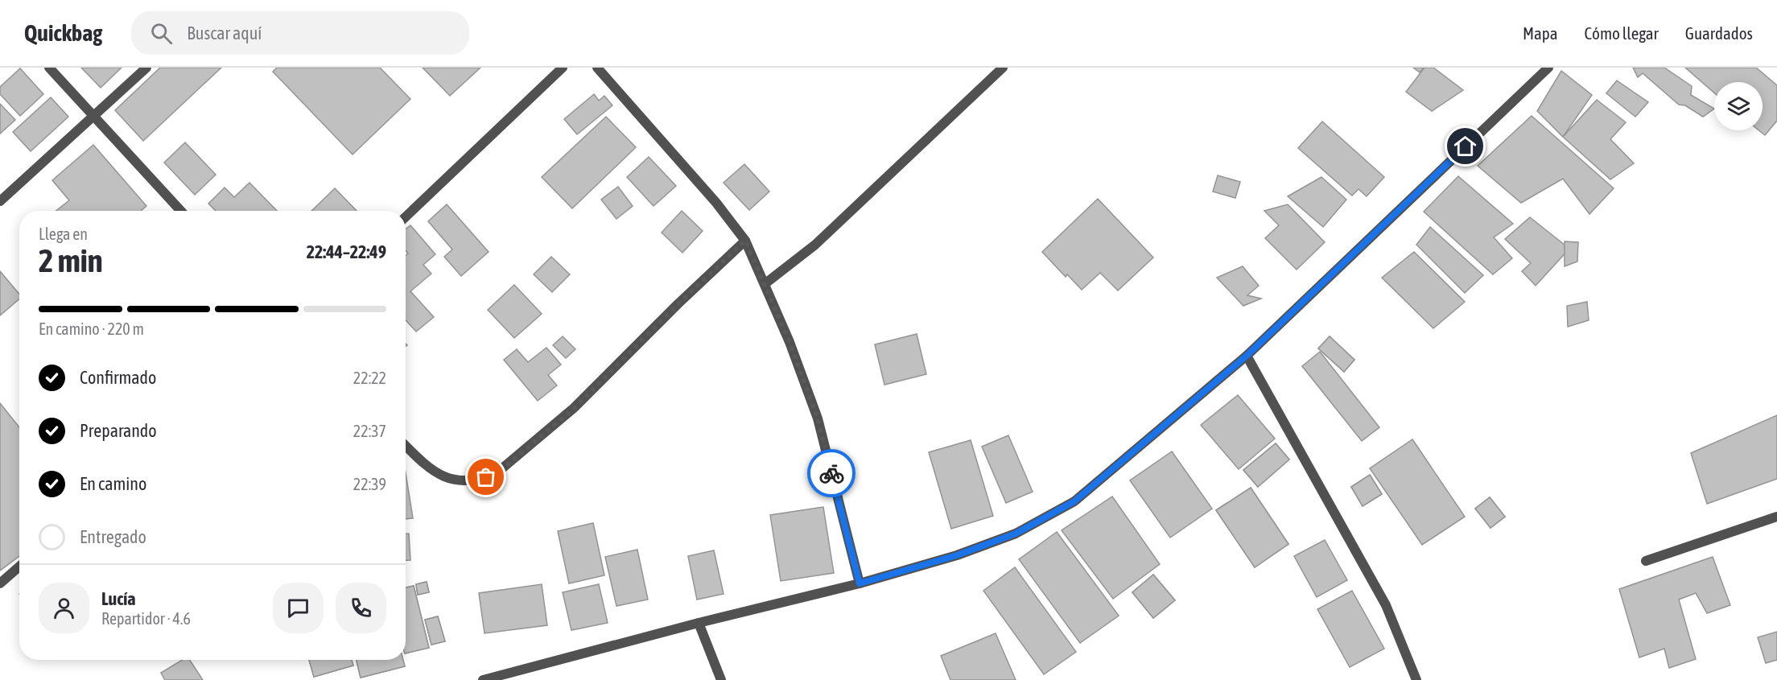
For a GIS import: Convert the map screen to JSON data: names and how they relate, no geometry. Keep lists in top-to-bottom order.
{
  "page": {
    "header": "Quickbag",
    "search": "Buscar aquí",
    "nav": ["Mapa", "Cómo llegar", "Guardados"],
    "heading": ["2 min", "Llega en", "22:44–22:49"],
    "panel": ["Lucía", "Repartidor · 4.6"],
    "bar": "En camino · 220 m",
    "list": [
      ["Confirmado", "22:22"],
      ["Preparando", "22:37"],
      ["En camino", "22:39"],
      "Entregado"
    ]
  }
}
